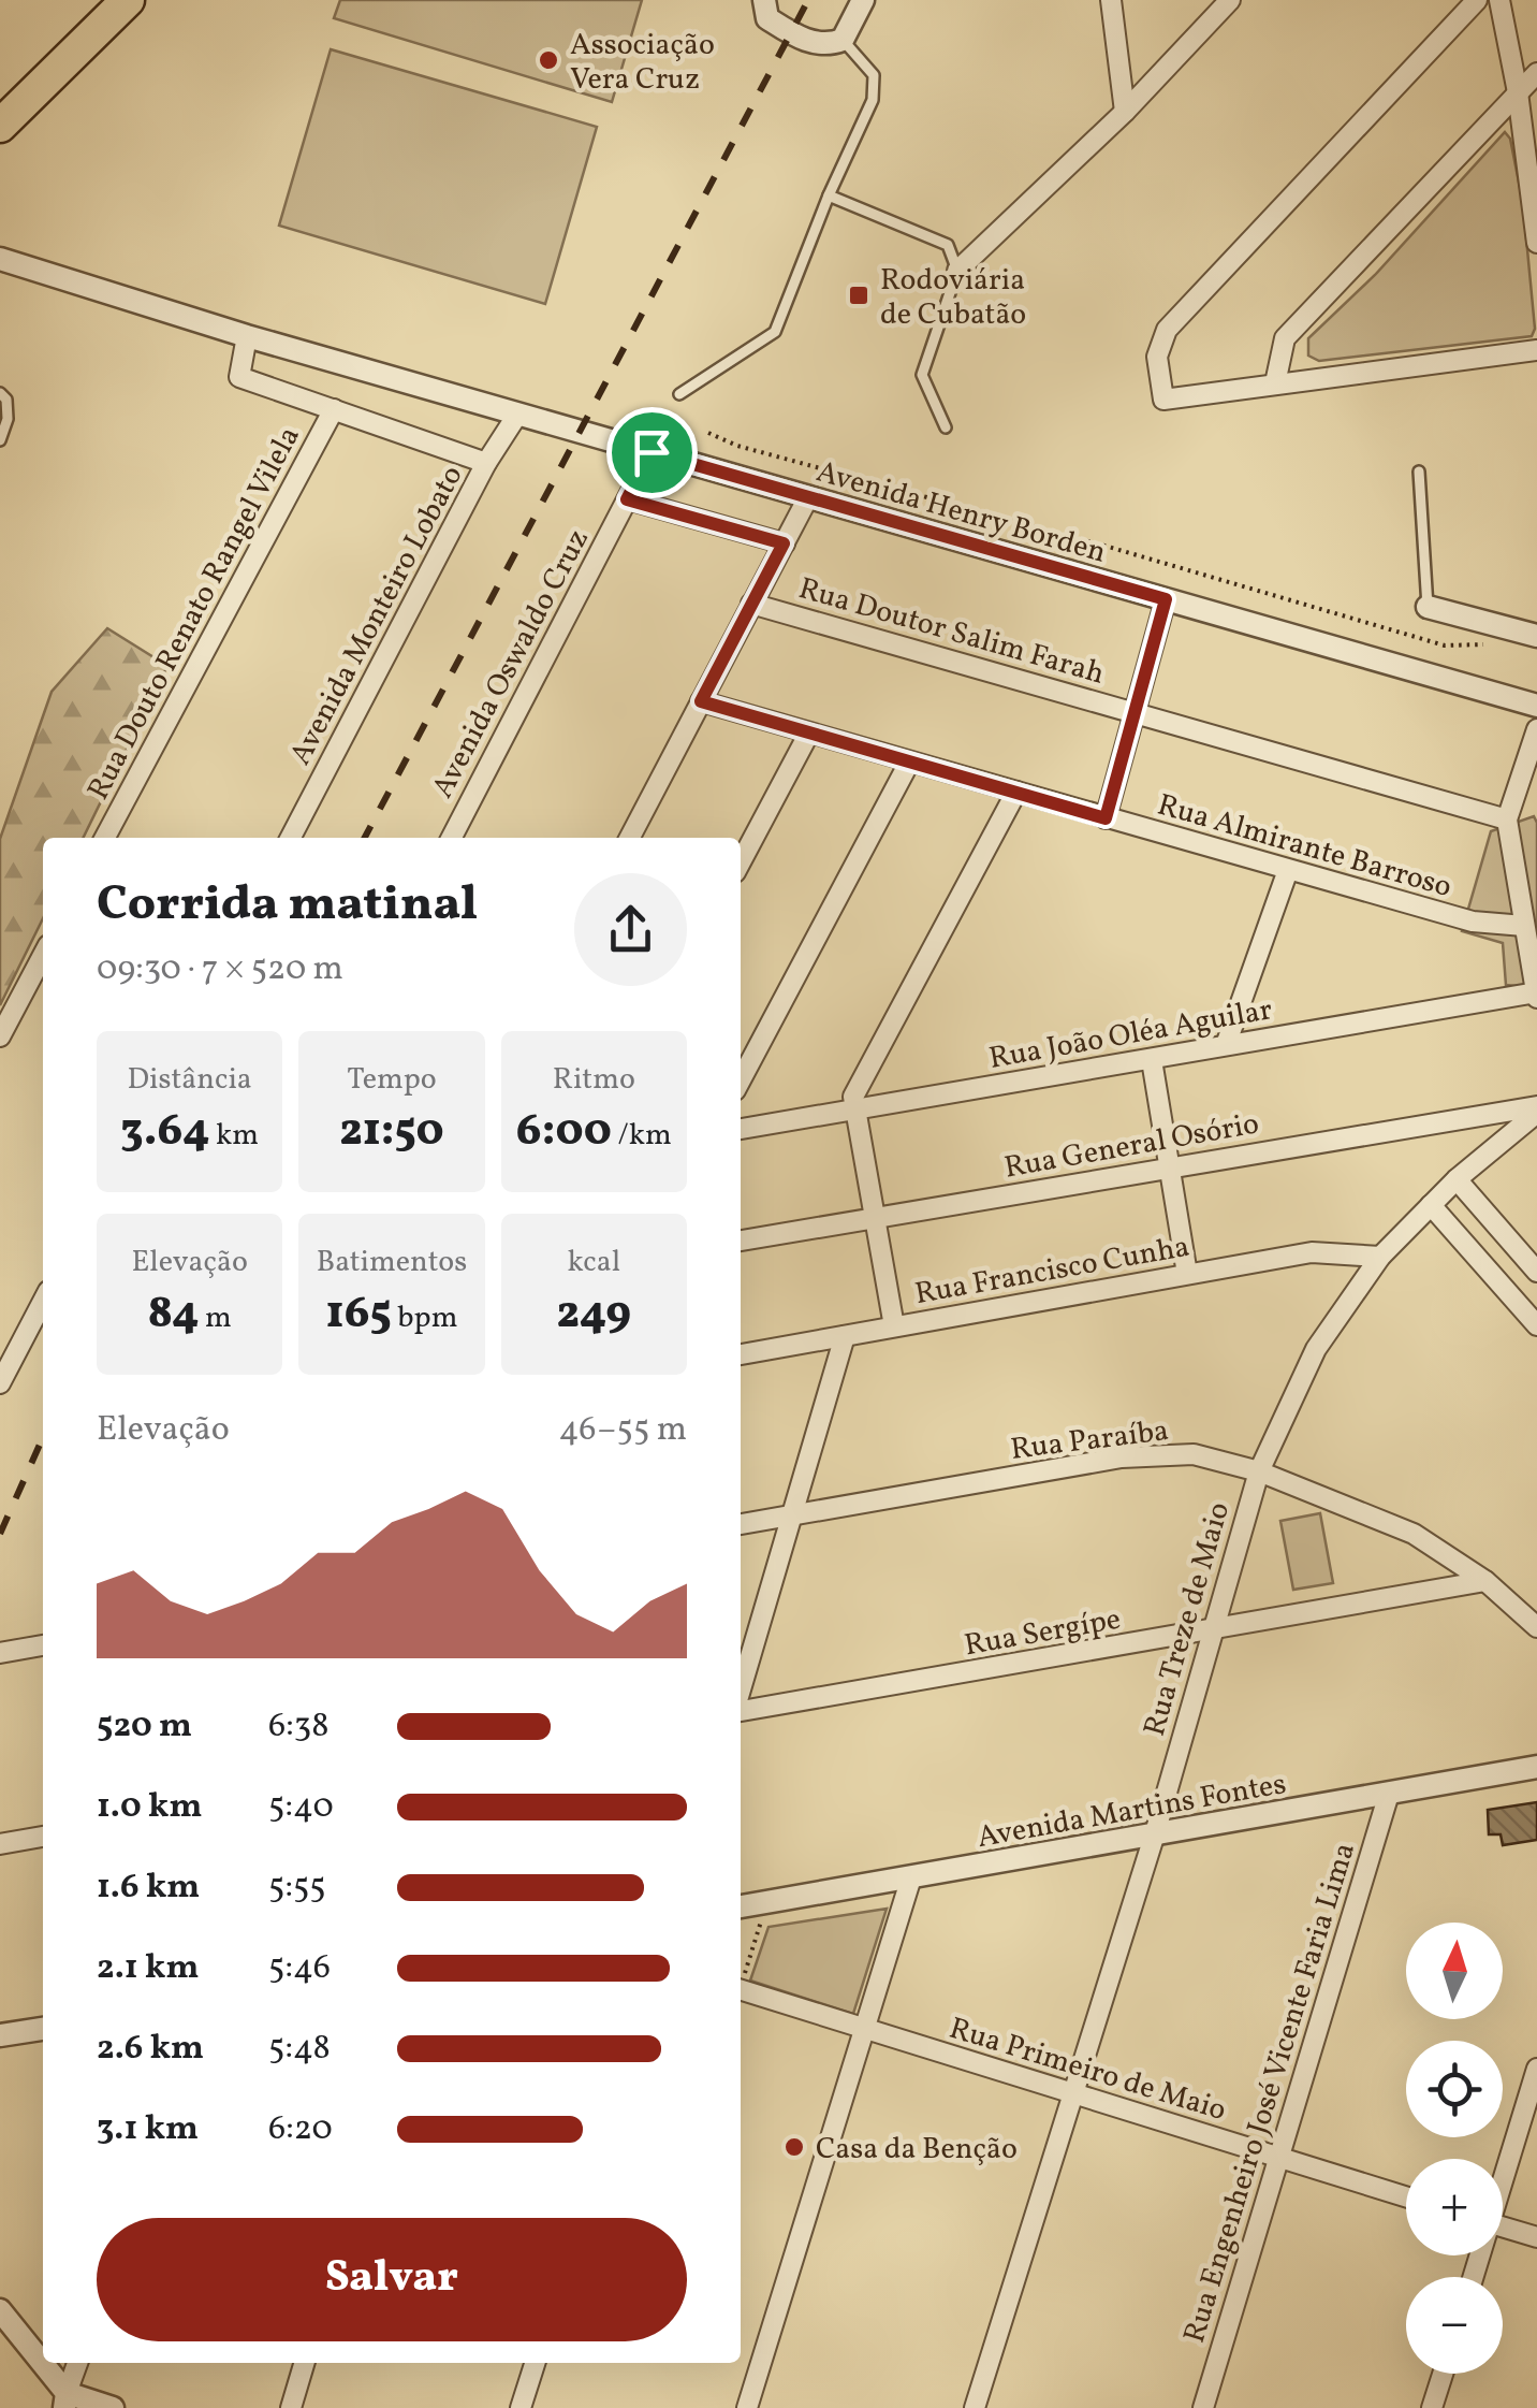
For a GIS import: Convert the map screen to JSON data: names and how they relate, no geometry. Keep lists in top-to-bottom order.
{
  "streets": {
    "street": [
      "Avenida Henry Borden",
      "Rua Douto Renato Rangel Vilela",
      "Avenida Monteiro Lobato",
      "Rua Doutor Salim Farah",
      "Avenida Oswaldo Cruz",
      "Rua Almirante Barroso",
      "Rua João Oléa Aguilar",
      "Rua General Osório",
      "Rua Francisco Cunha",
      "Rua Paraíba",
      "Rua Treze de Maio",
      "Rua Sergípe",
      "Avenida Martins Fontes",
      "Rua Primeiro de Maio",
      "Rua Engenheiro José Vicente Faria Lima"
    ]
  },
  "crossings": [
    ["Avenida Henry Borden", "Avenida Monteiro Lobato"],
    ["Avenida Henry Borden", "Avenida Oswaldo Cruz"],
    ["Rua General Osório", "Rua Treze de Maio"],
    ["Rua Francisco Cunha", "Rua Treze de Maio"],
    ["Rua Paraíba", "Rua Treze de Maio"],
    ["Rua Paraíba", "Rua Sergípe"],
    ["Rua Treze de Maio", "Rua Sergípe"],
    ["Rua Treze de Maio", "Avenida Martins Fontes"],
    ["Rua Treze de Maio", "Rua Primeiro de Maio"],
    ["Avenida Martins Fontes", "Rua Engenheiro José Vicente Faria Lima"],
    ["Rua Primeiro de Maio", "Rua Engenheiro José Vicente Faria Lima"]
  ],
  "places": {
    "other": ["Associação Vera Cruz", "Casa da Benção"],
    "transit": ["Rodoviária de Cubatão"]
  },
  "north": "top",
  "page": {
    "heading": ["Corrida matinal", "09:30 · 7 × 520 m"],
    "stats": [
      ["Distância", "3.64 km"],
      ["Tempo", "21:50"],
      ["Ritmo", "6:00 /km"],
      ["Elevação", "84 m"],
      ["Batimentos", "165 bpm"],
      ["kcal", "249"]
    ],
    "chart": ["Elevação", "46–55 m"],
    "list": [
      {
        "name": "520 m",
        "note": "6:38"
      },
      {
        "name": "1.0 km",
        "note": "5:40"
      },
      {
        "name": "1.6 km",
        "note": "5:55"
      },
      {
        "name": "2.1 km",
        "note": "5:46"
      },
      {
        "name": "2.6 km",
        "note": "5:48"
      },
      {
        "name": "3.1 km",
        "note": "6:20"
      }
    ],
    "map_buttons": ["+", "−"],
    "buttons": "Salvar"
  }
}
